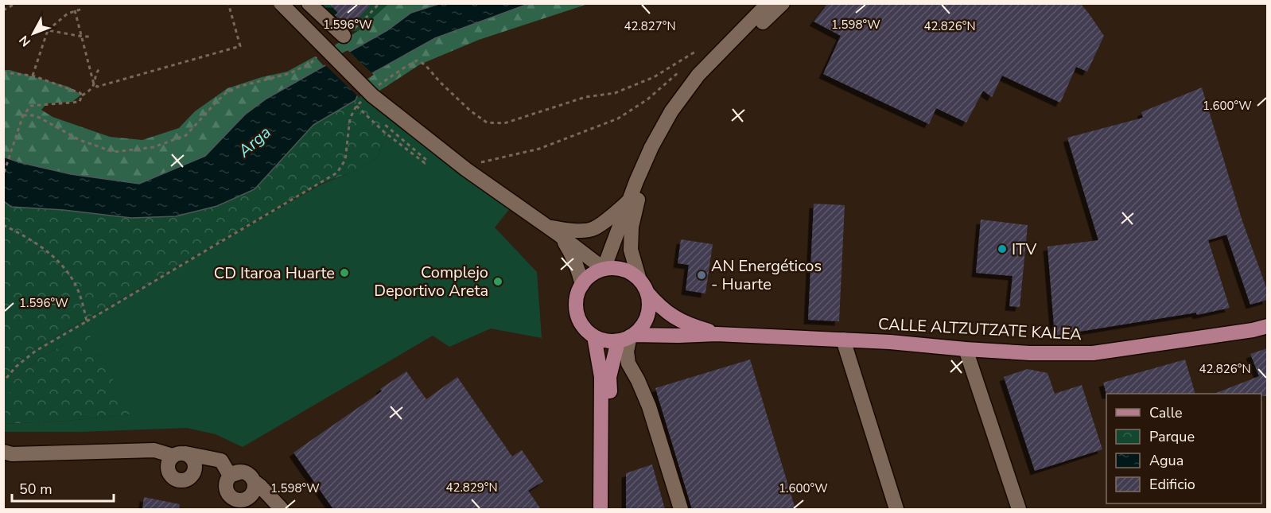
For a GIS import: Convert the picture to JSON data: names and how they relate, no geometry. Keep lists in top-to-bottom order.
{
  "streets": {
    "main road": ["CALLE ALTZUTZATE KALEA"]
  },
  "water": ["Arga"],
  "places": [
    "ITV",
    "CD Itaroa Huarte",
    "AN Energéticos - Huarte",
    "Complejo Deportivo Areta"
  ],
  "legend": [
    "Calle",
    "Parque",
    "Agua",
    "Edificio"
  ],
  "scale_bar": "50 m",
  "north": "bottom left",
  "coordinates": [
    "1.596°W",
    "1.598°W",
    "42.827°N",
    "42.826°N",
    "1.600°W",
    "42.829°N"
  ]
}
